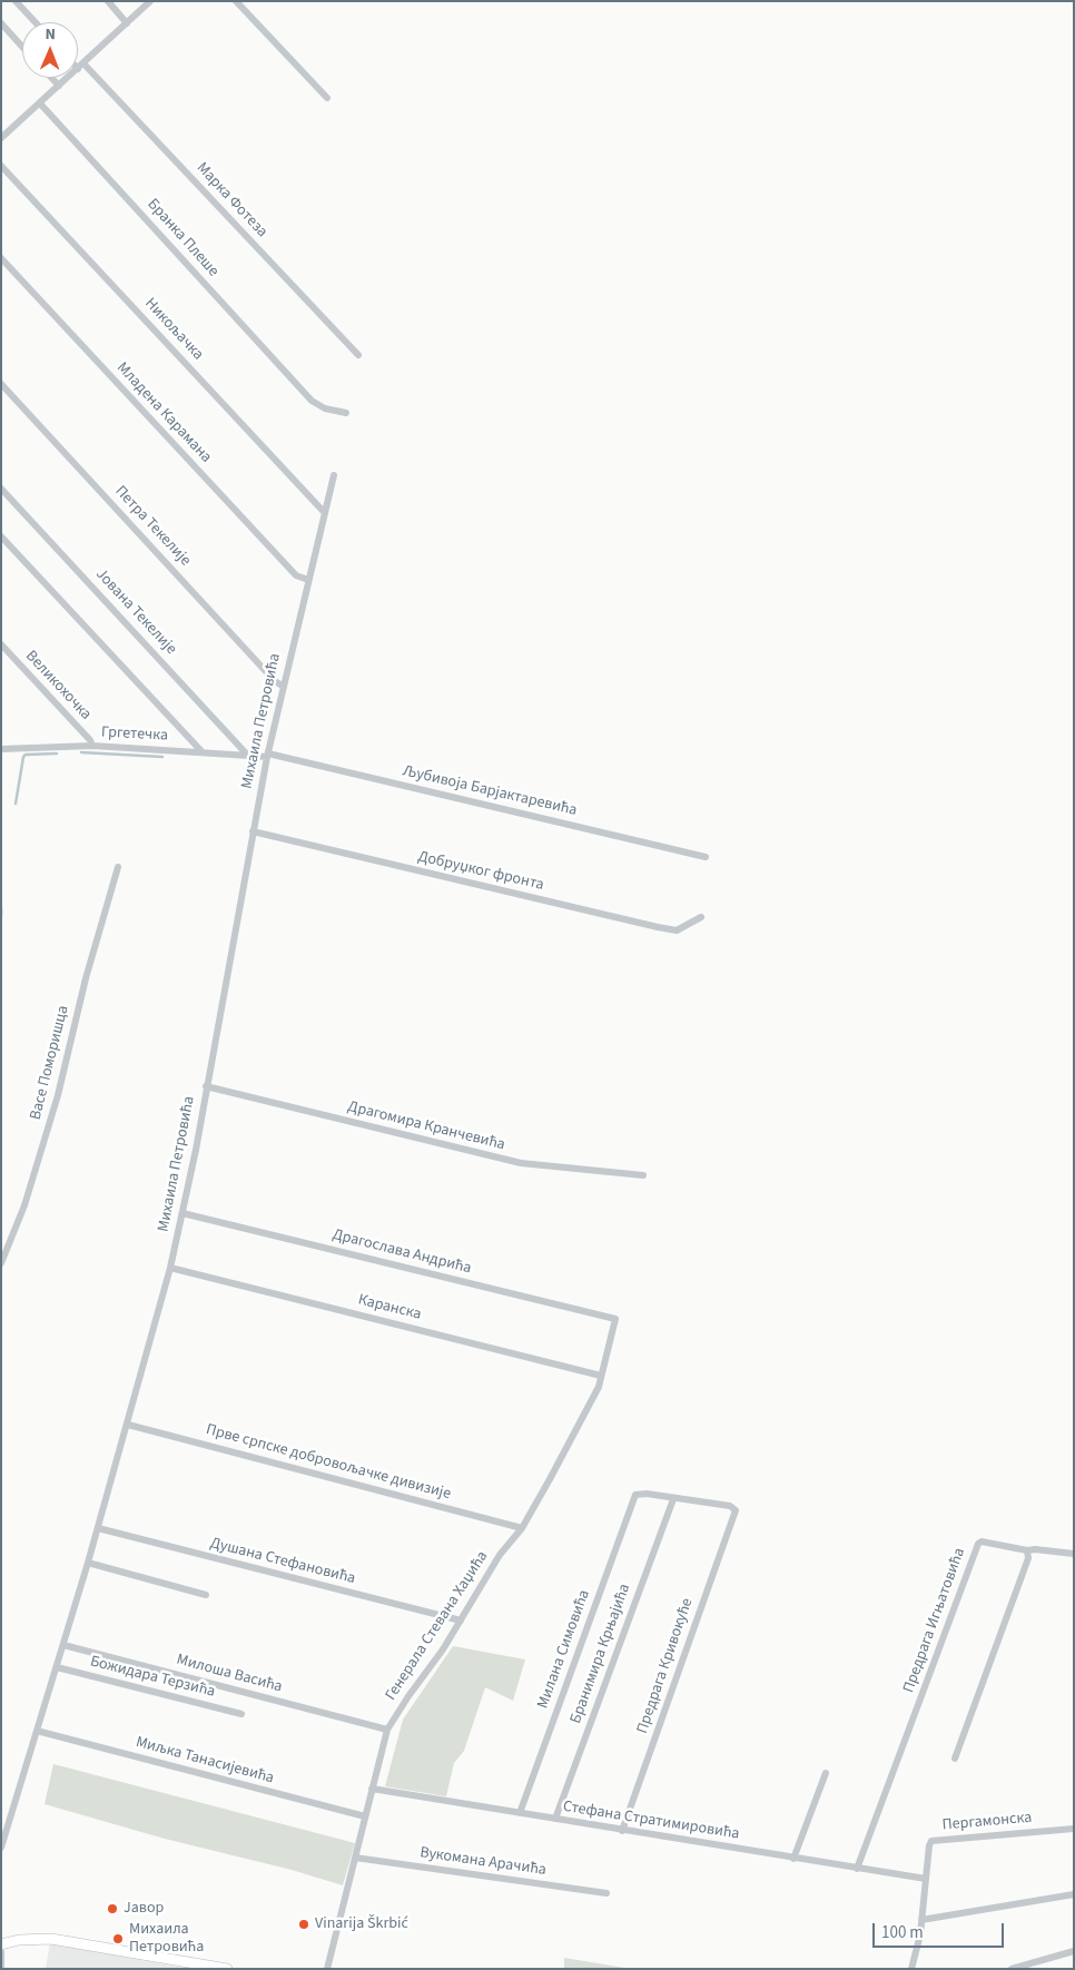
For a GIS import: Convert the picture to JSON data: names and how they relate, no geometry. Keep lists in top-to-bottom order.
{
  "streets": {
    "street": [
      "Марка Фотеза",
      "Бранка Плеше",
      "Никољачка",
      "Младена Карамана",
      "Петра Текелије",
      "Јована Текелије",
      "Великохочка",
      "Михаила Петровића",
      "Гргетечка",
      "Љубивоја Барјактаревића",
      "Добруџког фронта",
      "Васе Поморишца",
      "Драгомира Кранчевића",
      "Драгослава Андрића",
      "Каранска",
      "Прве српске добровољачке дивизије",
      "Душана Стефановића",
      "Предрага Игњатовића",
      "Генерала Стевана Хаџића",
      "Милана Симовића",
      "Бранимира Крњајића",
      "Предрага Кривокуће",
      "Милоша Васића",
      "Божидара Терзића",
      "Миљка Танасијевића",
      "Стефана Стратимировића",
      "Пергамонска",
      "Вукомана Арачића"
    ]
  },
  "crossings": [
    ["Никољачка", "Михаила Петровића"],
    ["Младена Карамана", "Михаила Петровића"],
    ["Петра Текелије", "Михаила Петровића"],
    ["Јована Текелије", "Гргетечка"],
    ["Великохочка", "Гргетечка"],
    ["Михаила Петровића", "Гргетечка"],
    ["Михаила Петровића", "Љубивоја Барјактаревића"],
    ["Михаила Петровића", "Добруџког фронта"],
    ["Михаила Петровића", "Драгомира Кранчевића"],
    ["Михаила Петровића", "Драгослава Андрића"],
    ["Михаила Петровића", "Каранска"],
    ["Михаила Петровића", "Прве српске добровољачке дивизије"],
    ["Михаила Петровића", "Душана Стефановића"],
    ["Михаила Петровића", "Милоша Васића"],
    ["Михаила Петровића", "Божидара Терзића"],
    ["Михаила Петровића", "Миљка Танасијевића"],
    ["Гргетечка", "Љубивоја Барјактаревића"],
    ["Драгослава Андрића", "Генерала Стевана Хаџића"],
    ["Каранска", "Генерала Стевана Хаџића"],
    ["Прве српске добровољачке дивизије", "Генерала Стевана Хаџића"],
    ["Душана Стефановића", "Генерала Стевана Хаџића"],
    ["Предрага Игњатовића", "Стефана Стратимировића"],
    ["Генерала Стевана Хаџића", "Милоша Васића"],
    ["Генерала Стевана Хаџића", "Миљка Танасијевића"],
    ["Генерала Стевана Хаџића", "Стефана Стратимировића"],
    ["Генерала Стевана Хаџића", "Вукомана Арачића"],
    ["Милана Симовића", "Бранимира Крњајића"],
    ["Милана Симовића", "Предрага Кривокуће"],
    ["Милана Симовића", "Стефана Стратимировића"],
    ["Бранимира Крњајића", "Предрага Кривокуће"],
    ["Бранимира Крњајића", "Стефана Стратимировића"],
    ["Предрага Кривокуће", "Стефана Стратимировића"],
    ["Стефана Стратимировића", "Пергамонска"]
  ],
  "places": ["Јавор", "Vinarija Škrbić", "Михаила Петровића"],
  "scale_bar": "100 m",
  "north": "top"
}
